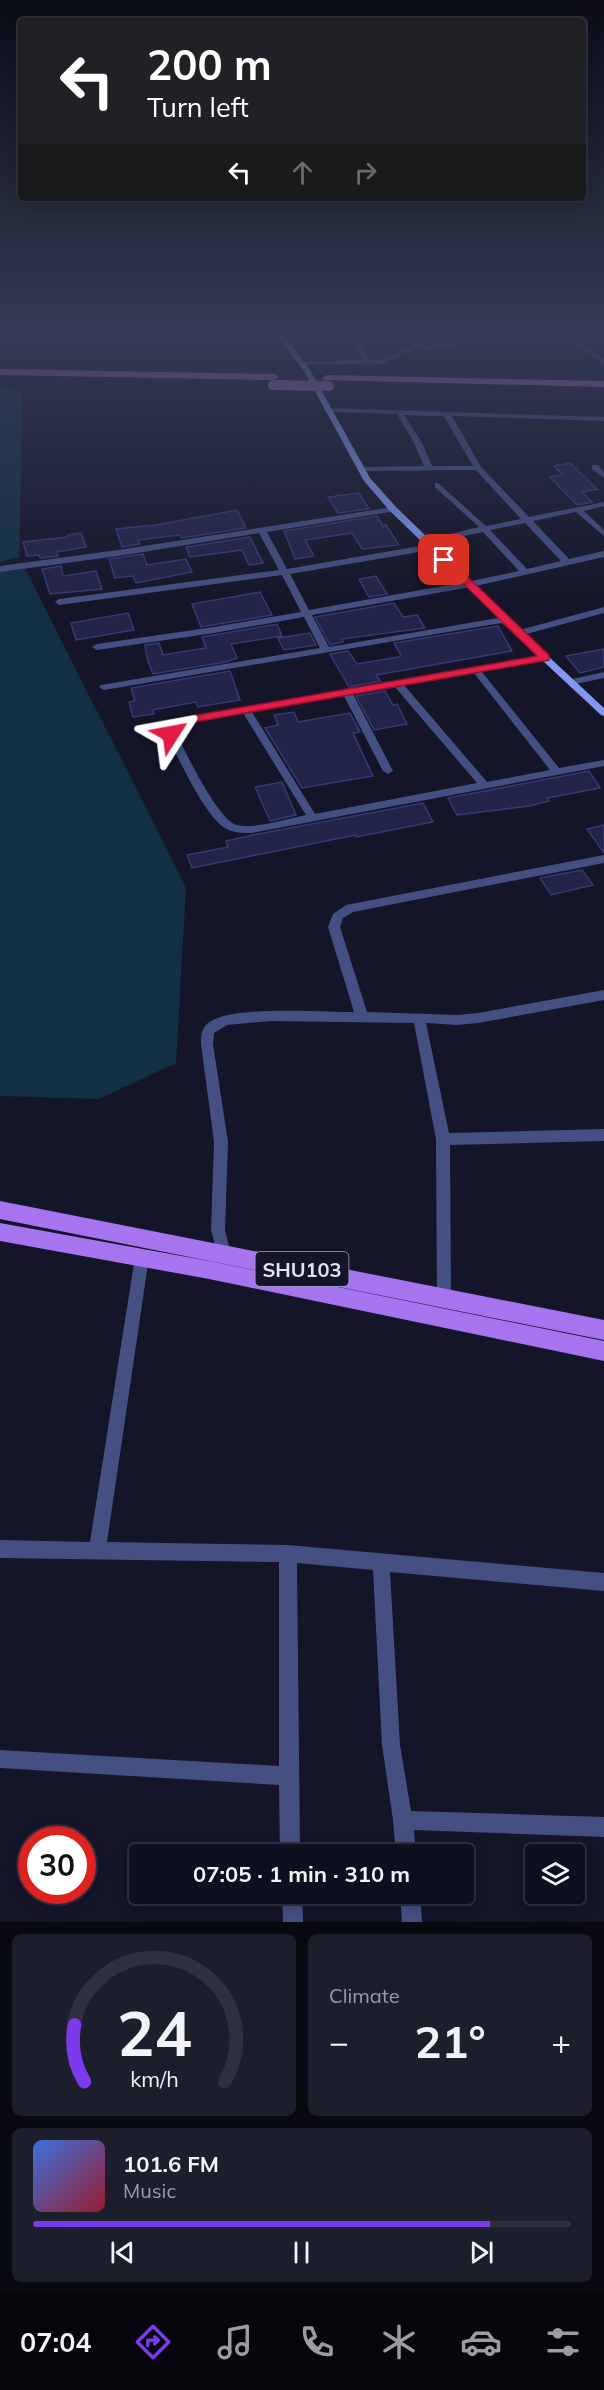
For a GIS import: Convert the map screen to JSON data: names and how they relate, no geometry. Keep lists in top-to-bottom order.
{
  "streets": {
    "main road": ["SHU103"]
  },
  "page": {
    "turn": ["200 m", "Turn left"],
    "limit": "30",
    "trip": "07:05 · 1 min · 310 m",
    "tile": "Climate",
    "heat": ["−", "21°", "+"],
    "song": ["101.6 FM", "Music"],
    "tabs": "07:04",
    "gauge": ["24", "km/h"]
  }
}
